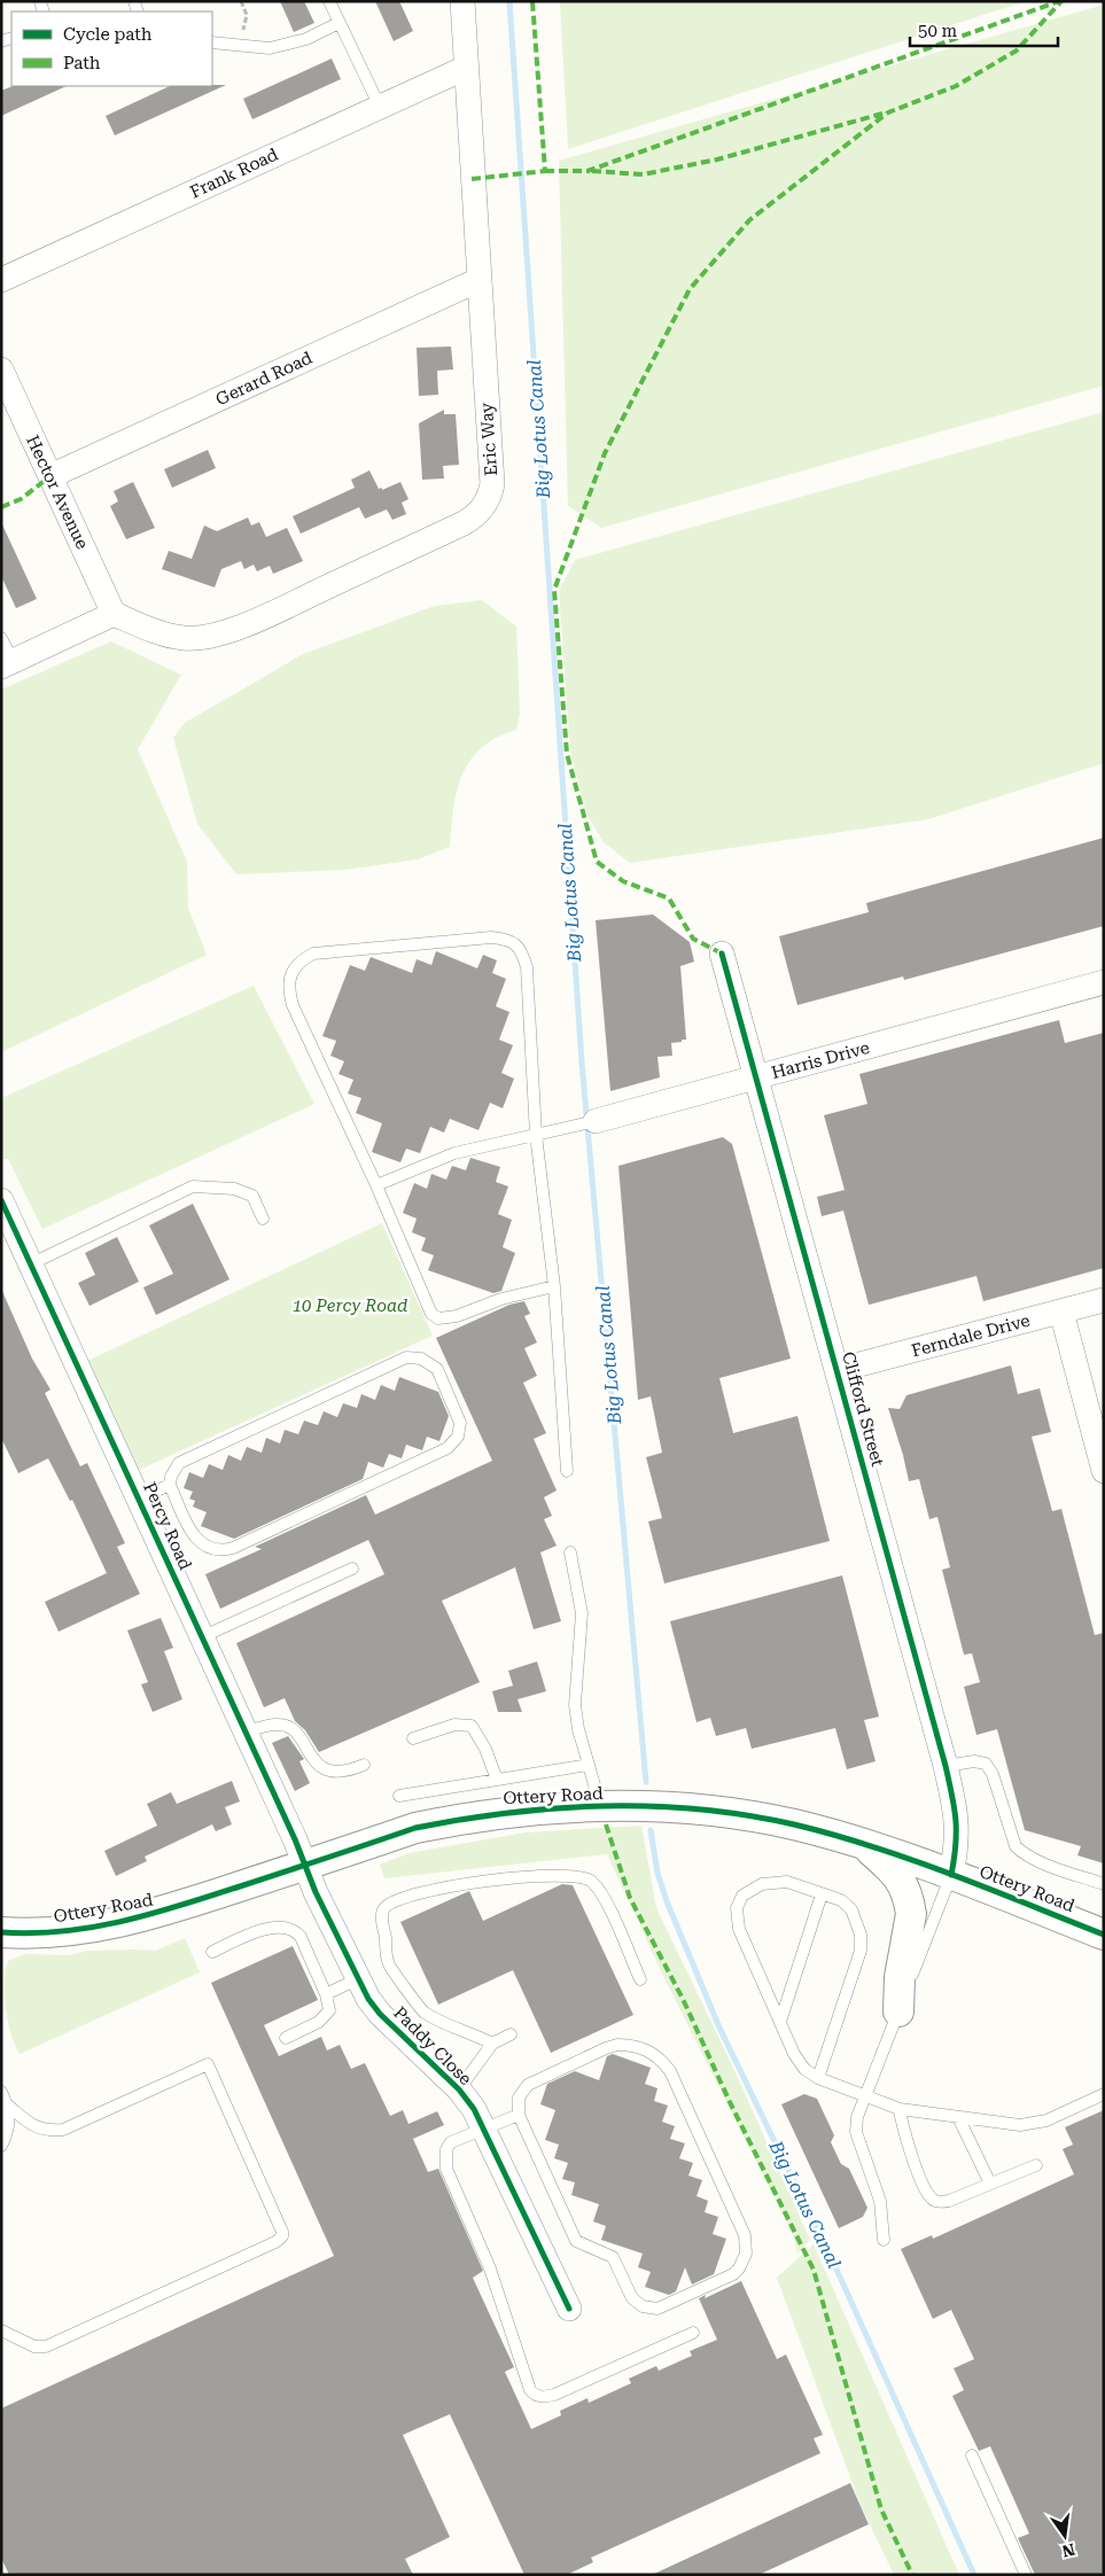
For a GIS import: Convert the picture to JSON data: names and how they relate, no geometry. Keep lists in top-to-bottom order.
{
  "streets": {
    "street": [
      "Frank Road",
      "Gerard Road",
      "Eric Way",
      "Hector Avenue",
      "Harris Drive",
      "Ferndale Drive",
      "Clifford Street",
      "Percy Road",
      "Ottery Road",
      "Paddy Close"
    ]
  },
  "crossings": [
    ["Frank Road", "Eric Way"],
    ["Gerard Road", "Eric Way"],
    ["Gerard Road", "Hector Avenue"],
    ["Eric Way", "Hector Avenue"],
    ["Harris Drive", "Clifford Street"],
    ["Ferndale Drive", "Clifford Street"],
    ["Clifford Street", "Ottery Road"],
    ["Percy Road", "Ottery Road"],
    ["Percy Road", "Paddy Close"],
    ["Ottery Road", "Paddy Close"]
  ],
  "water": ["Big Lotus Canal"],
  "parks": ["10 Percy Road"],
  "legend": ["Cycle path", "Path"],
  "scale_bar": "50 m",
  "north": "bottom"
}
